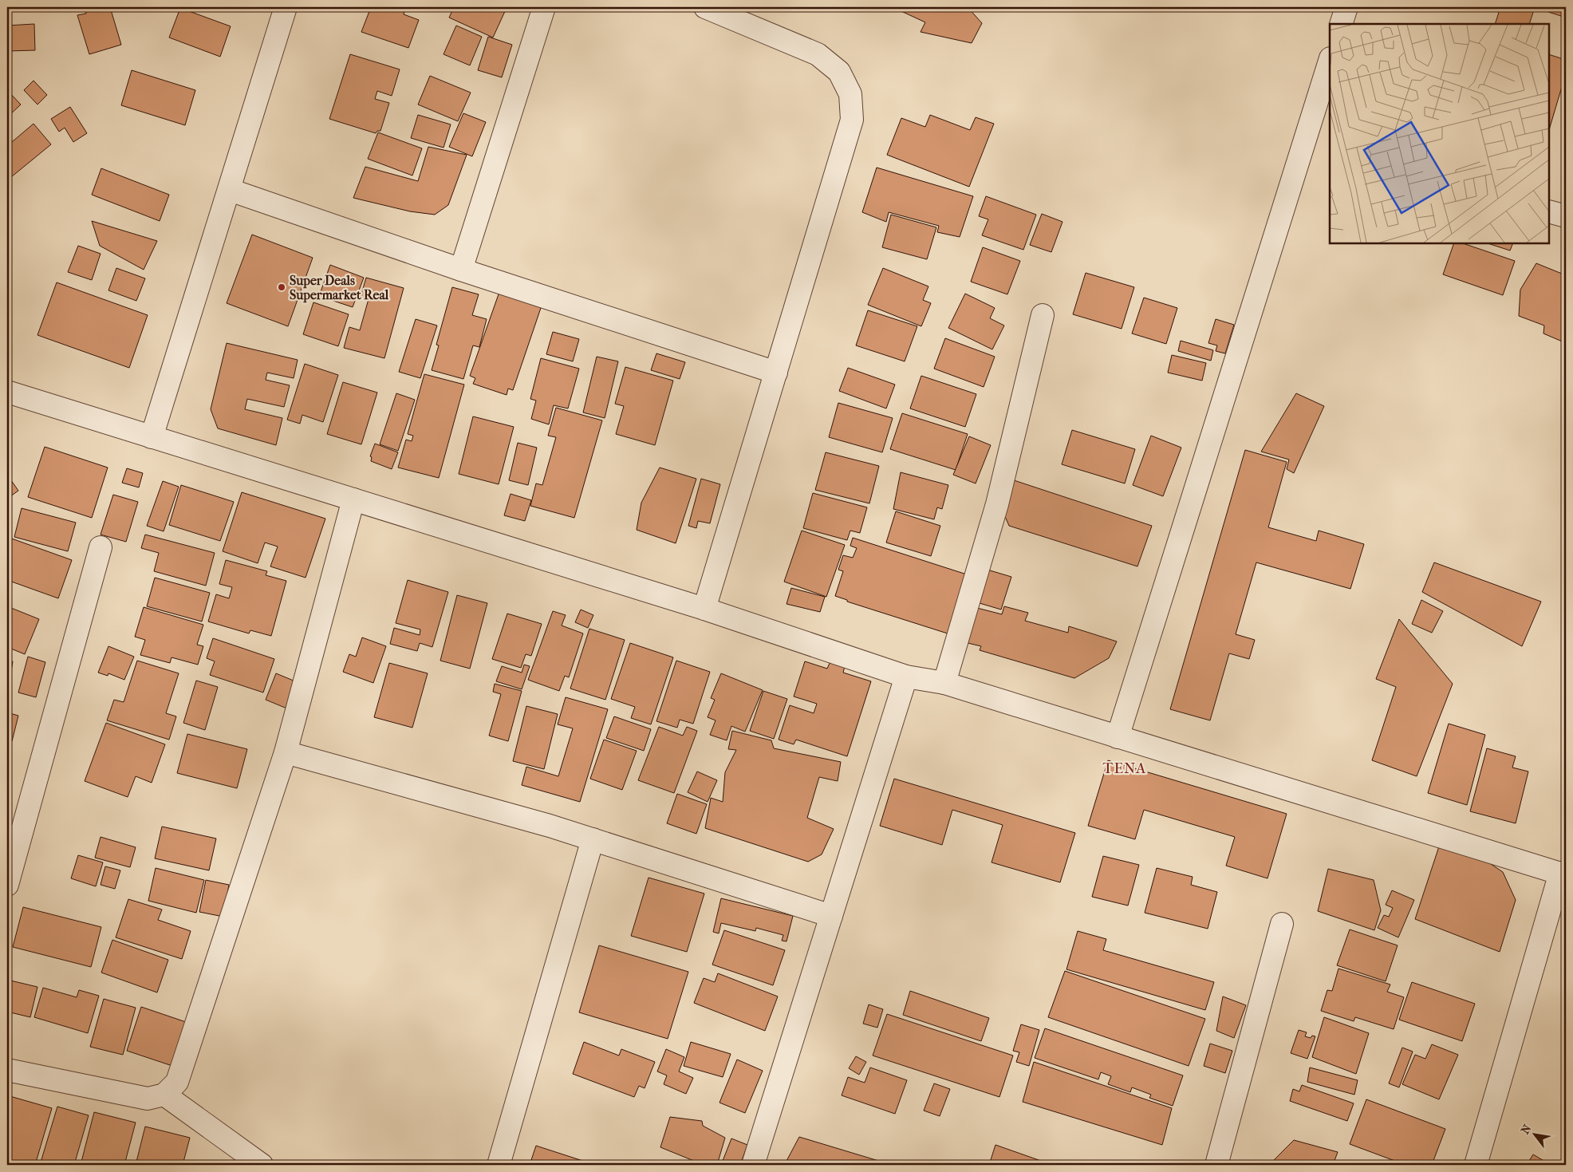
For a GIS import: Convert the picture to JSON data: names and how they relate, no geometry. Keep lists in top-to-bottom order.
{
  "districts": ["TENA"],
  "places": ["Super Deals Supermarket Real"],
  "north": "top left"
}
